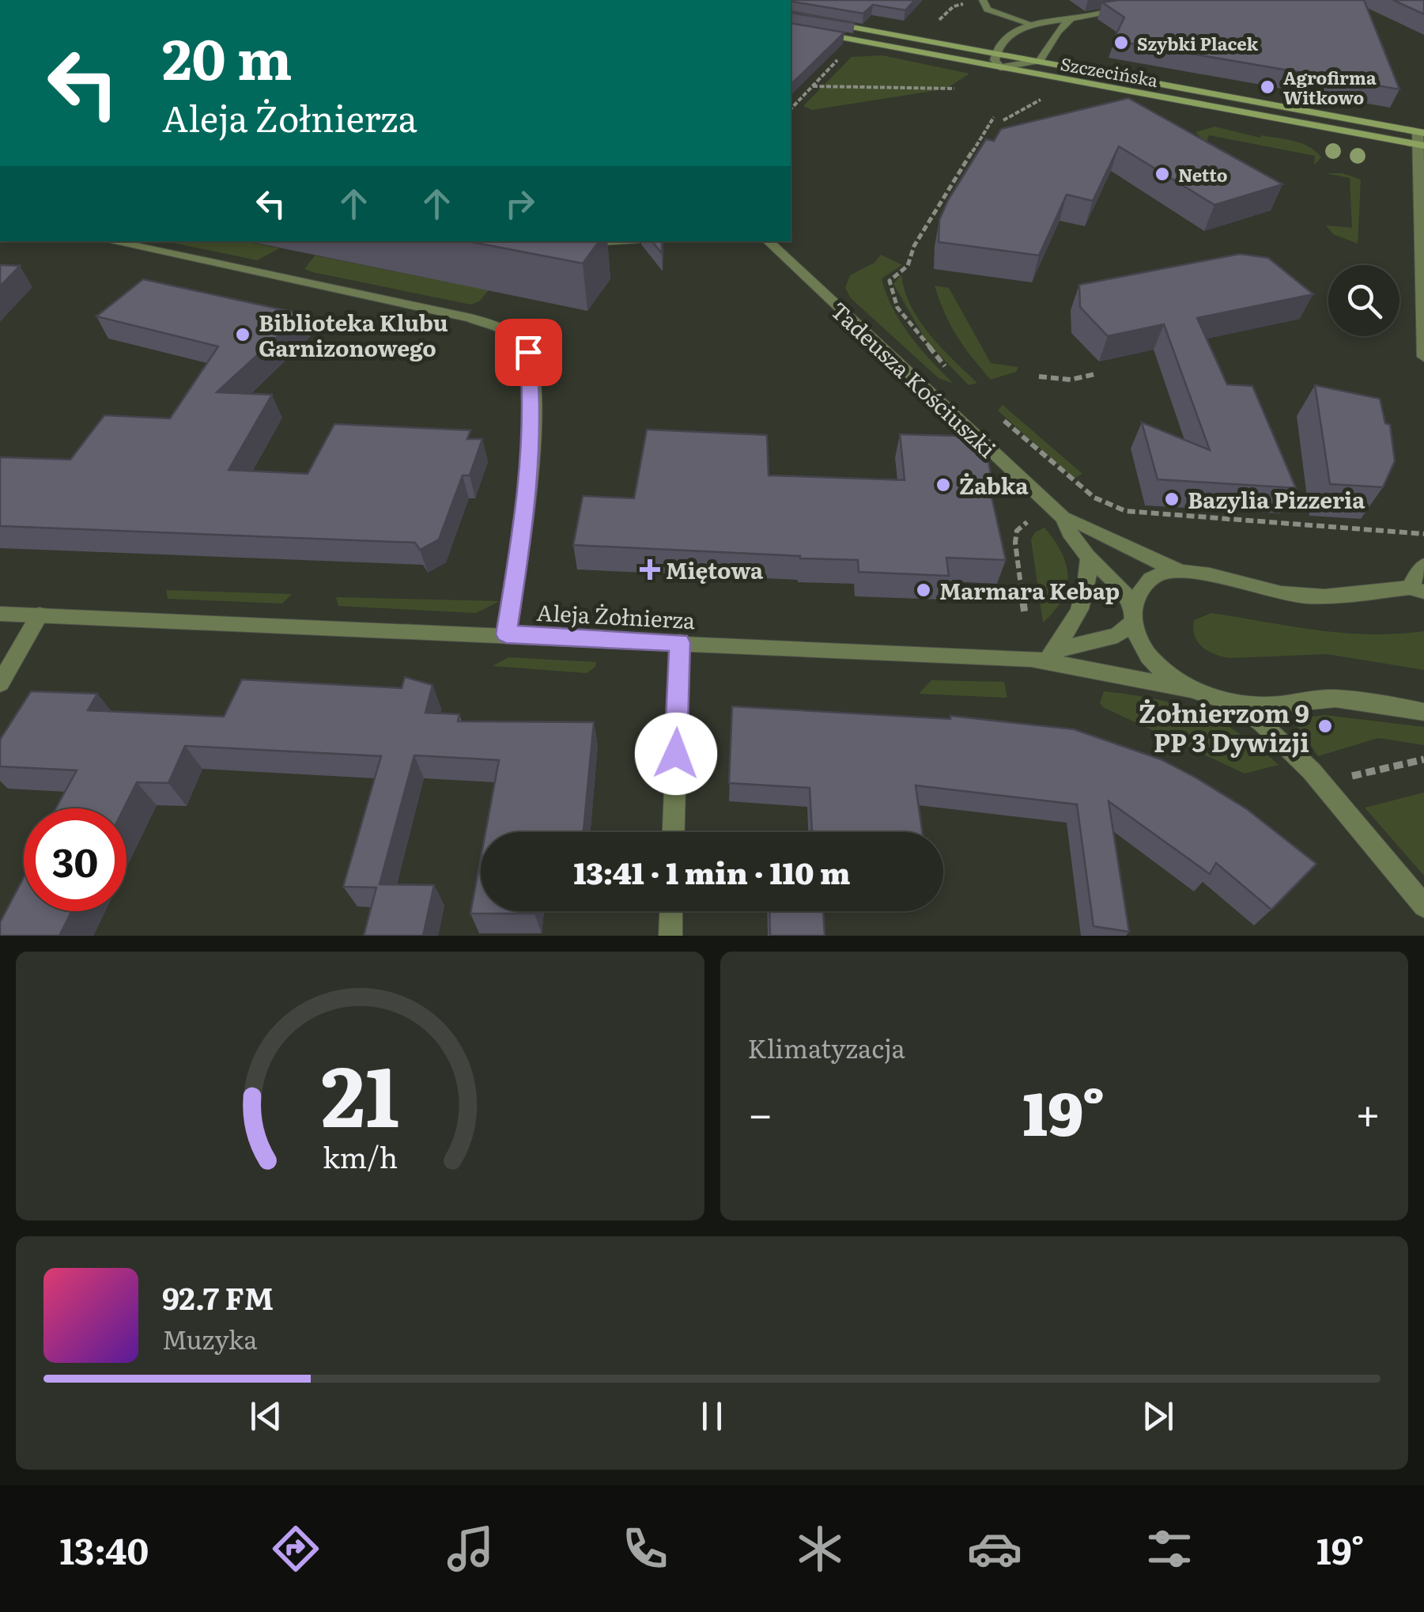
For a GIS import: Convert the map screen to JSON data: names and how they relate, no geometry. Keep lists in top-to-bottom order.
{
  "streets": {
    "main road": ["Szczecińska"],
    "street": ["Tadeusza Kościuszki", "Aleja Żołnierza"]
  },
  "crossings": [
    ["Tadeusza Kościuszki", "Aleja Żołnierza"]
  ],
  "places": {
    "other": [
      "Szybki Placek",
      "Agrofirma Witkowo",
      "Netto",
      "Biblioteka Klubu Garnizonowego",
      "Żabka",
      "Bazylia Pizzeria",
      "Marmara Kebap",
      "Żołnierzom 9 PP 3 Dywizji"
    ],
    "health": ["Miętowa"]
  },
  "page": {
    "turn": ["20 m", "Aleja Żołnierza"],
    "limit": "30",
    "trip": "13:41 · 1 min · 110 m",
    "tile": "Klimatyzacja",
    "heat": ["−", "19°", "+"],
    "song": ["92.7 FM", "Muzyka"],
    "tabs": ["13:40", "19°"],
    "gauge": ["21", "km/h"]
  }
}
